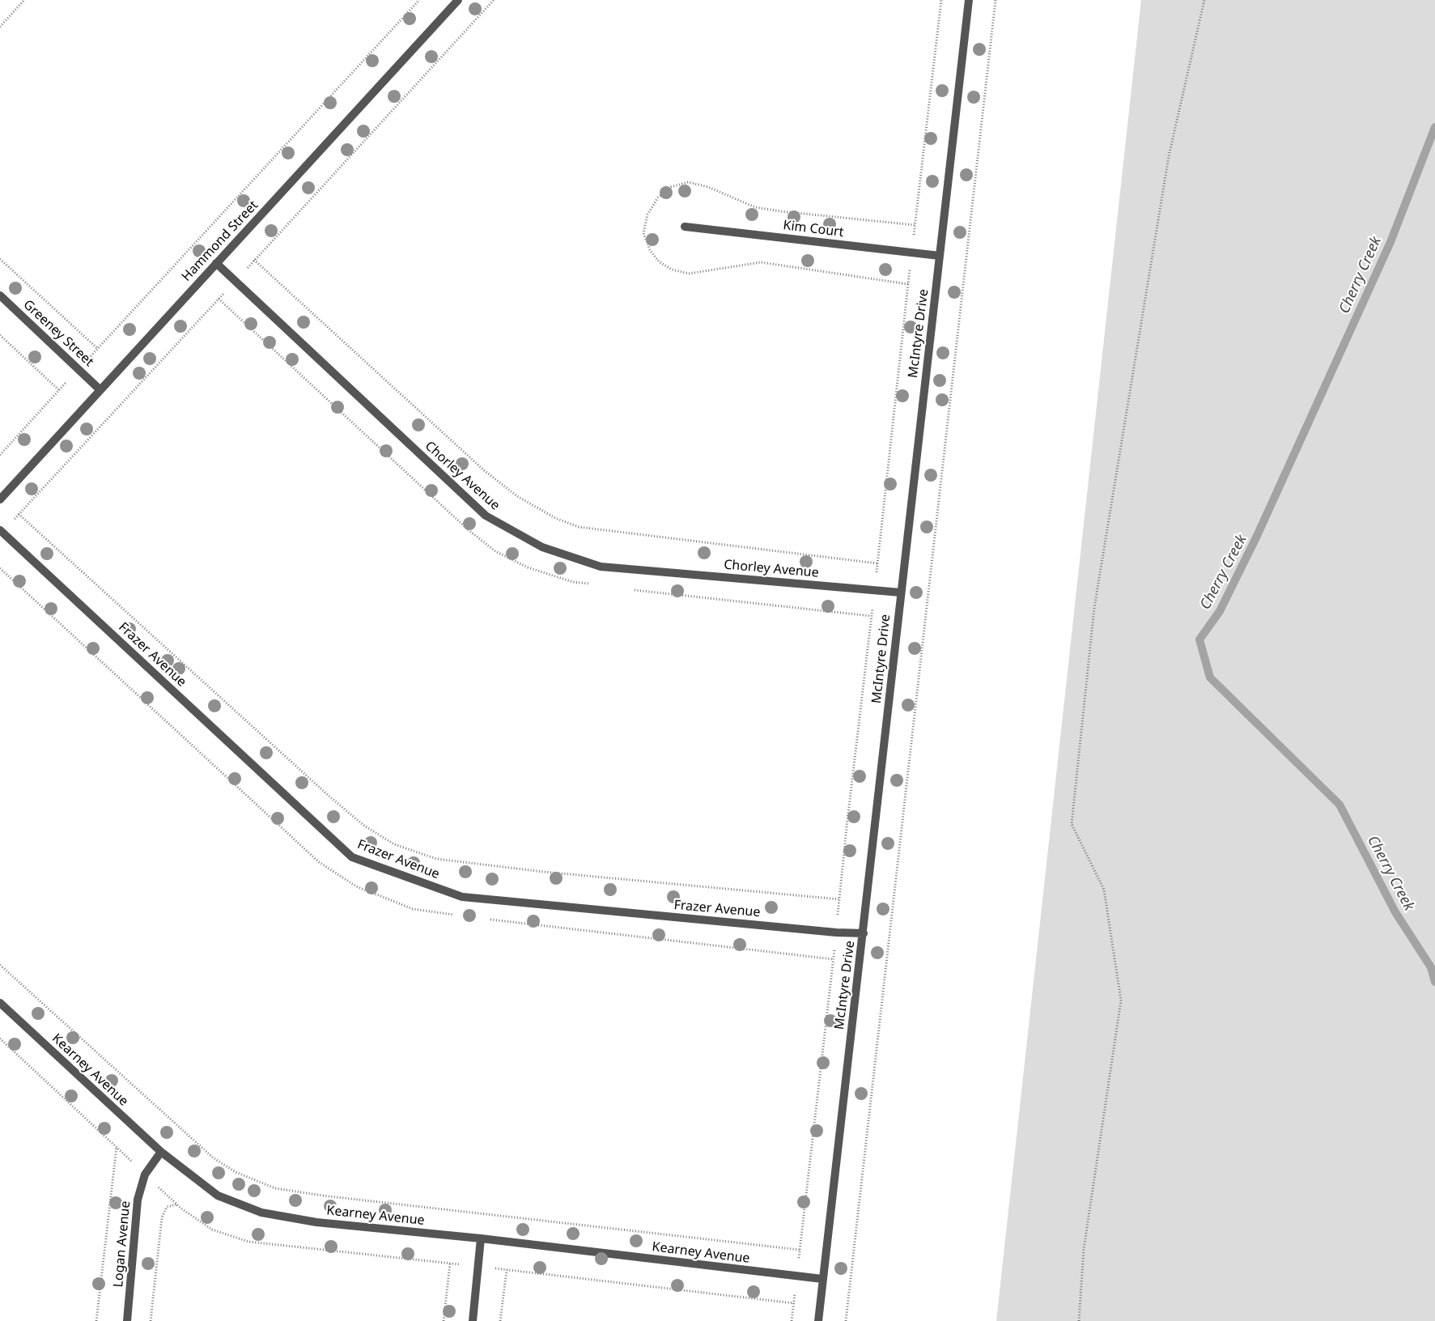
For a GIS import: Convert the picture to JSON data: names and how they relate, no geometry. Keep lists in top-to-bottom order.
{
  "streets": {
    "street": [
      "Kim Court",
      "Hammond Street",
      "Greeney Street",
      "McIntyre Drive",
      "Chorley Avenue",
      "Frazer Avenue",
      "Kearney Avenue",
      "Logan Avenue"
    ]
  },
  "crossings": [
    ["Kim Court", "McIntyre Drive"],
    ["Hammond Street", "Greeney Street"],
    ["Hammond Street", "Chorley Avenue"],
    ["McIntyre Drive", "Chorley Avenue"],
    ["McIntyre Drive", "Frazer Avenue"],
    ["McIntyre Drive", "Kearney Avenue"],
    ["Kearney Avenue", "Logan Avenue"]
  ],
  "water": ["Cherry Creek"]
}
